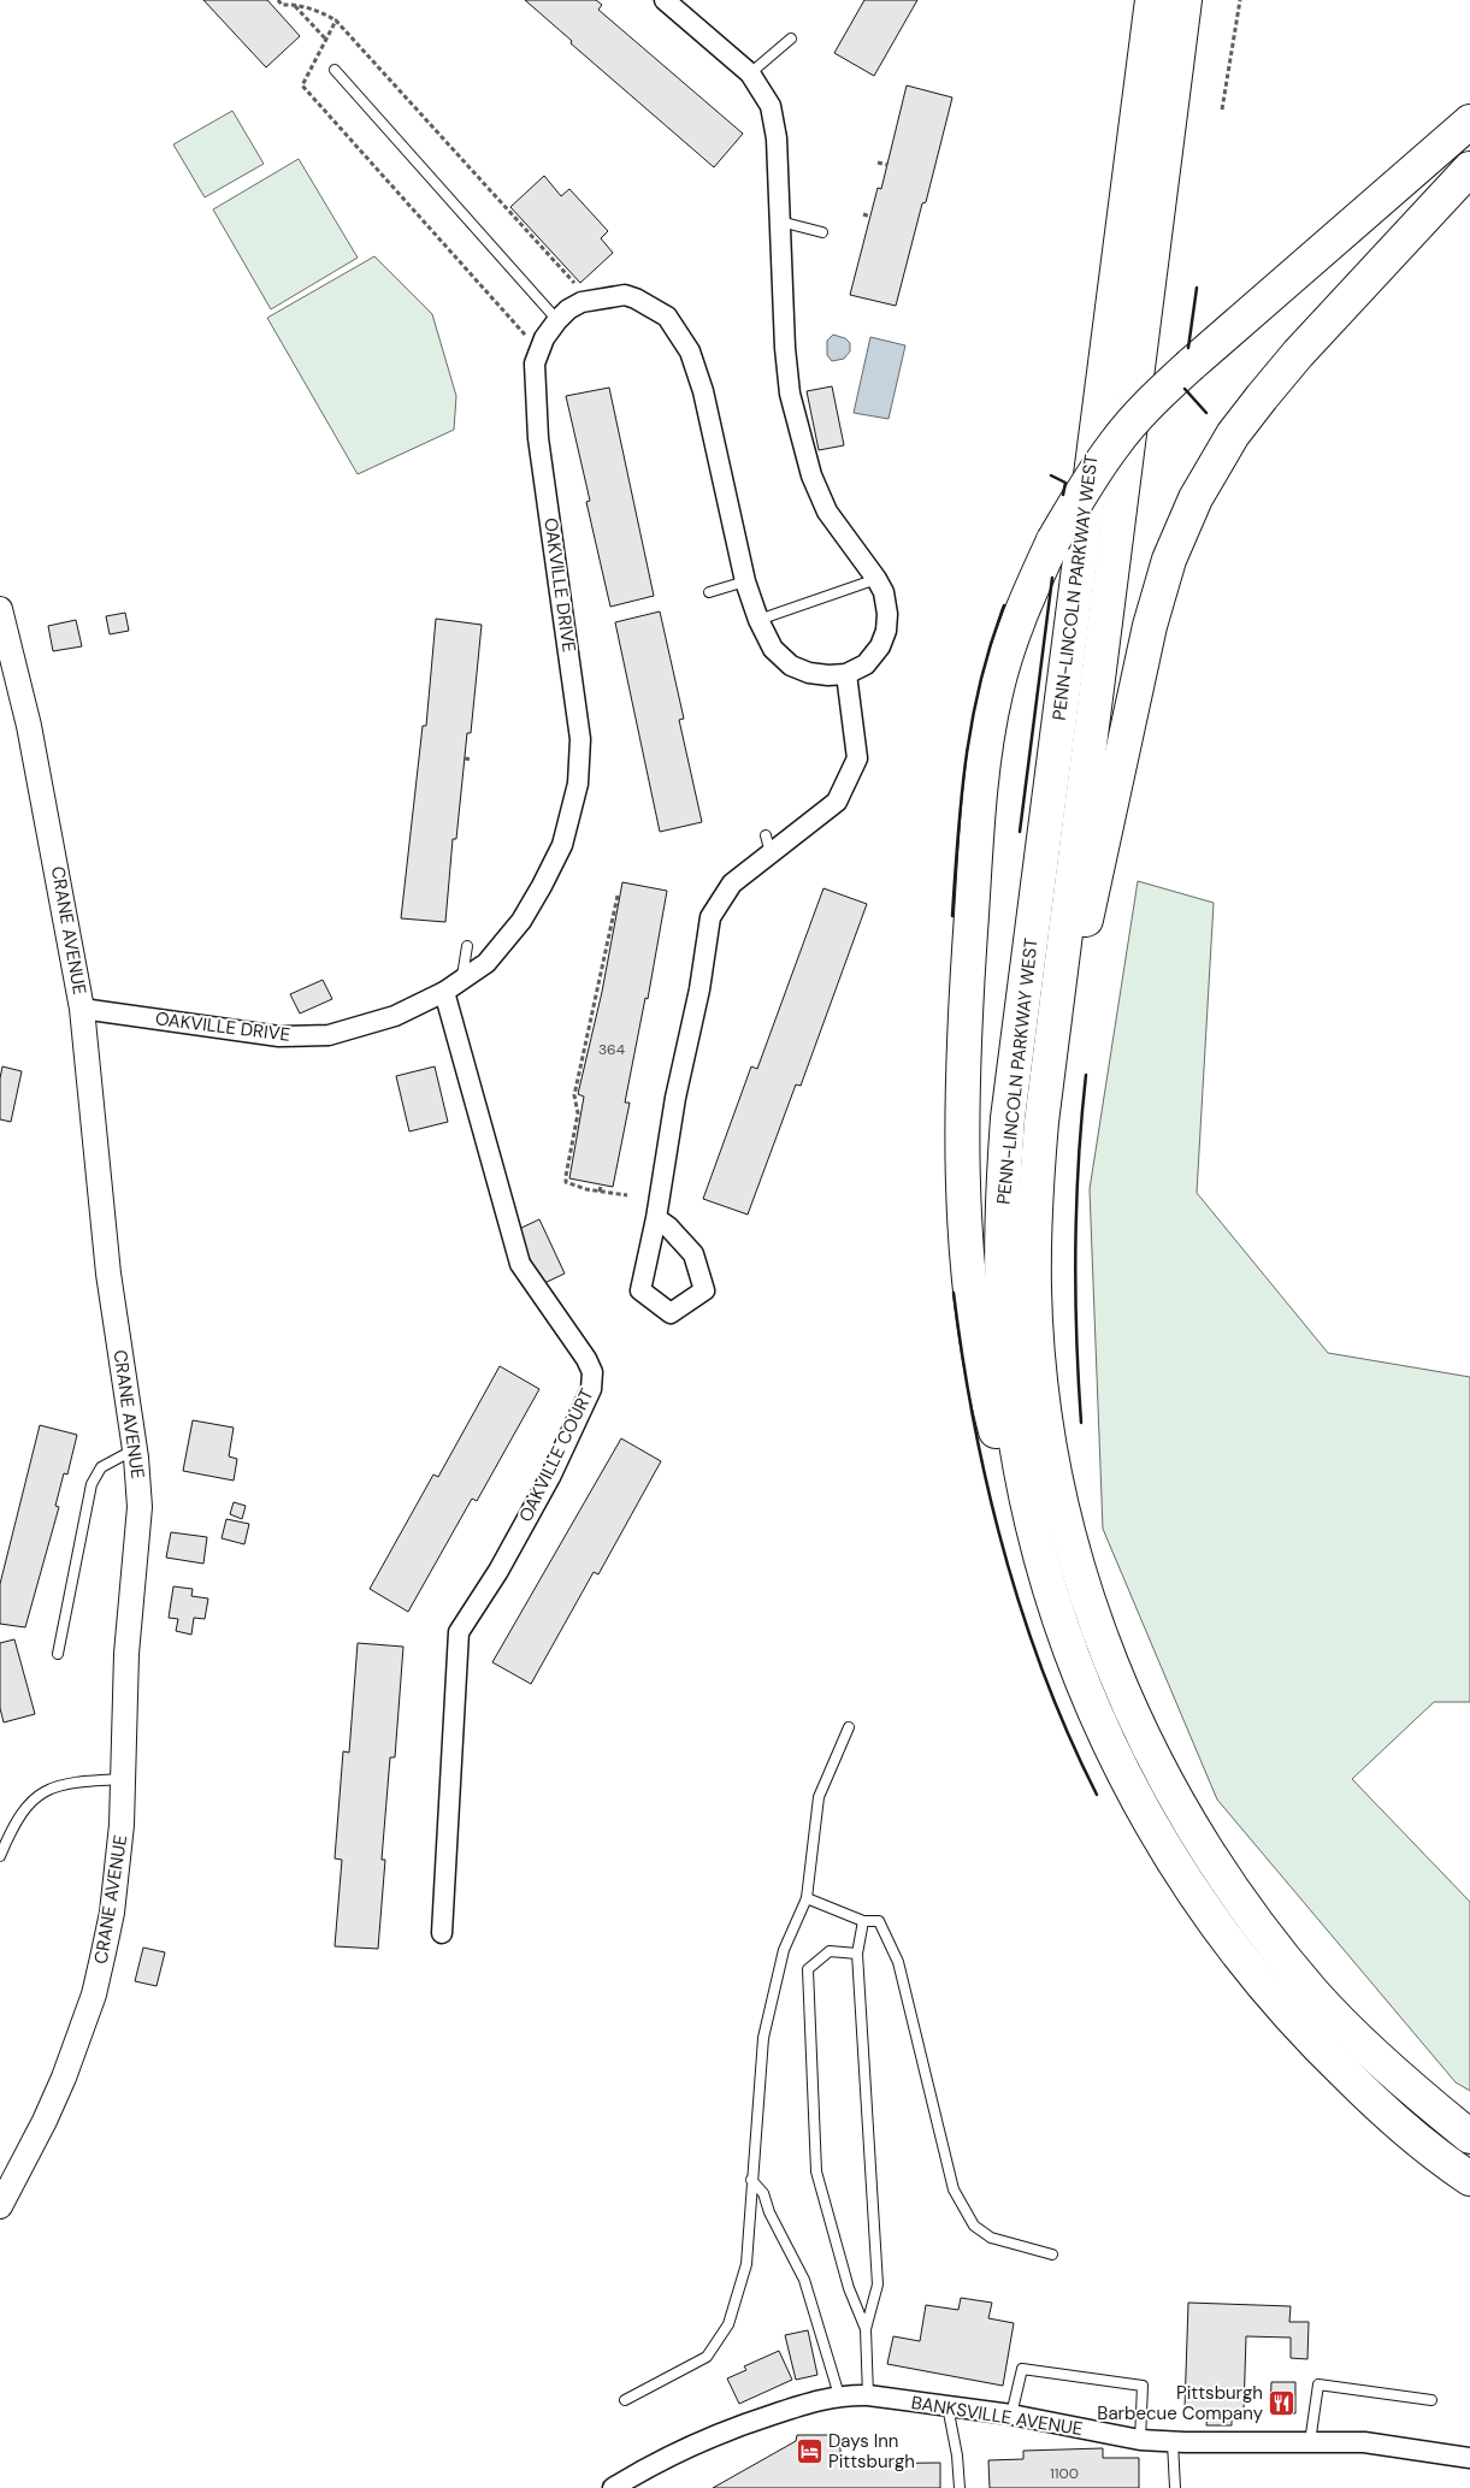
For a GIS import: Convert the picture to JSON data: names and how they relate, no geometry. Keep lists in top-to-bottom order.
{
  "streets": {
    "highway": ["PENN-LINCOLN PARKWAY WEST"],
    "street": [
      "OAKVILLE DRIVE",
      "CRANE AVENUE",
      "OAKVILLE COURT",
      "BANKSVILLE AVENUE"
    ]
  },
  "crossings": [
    ["OAKVILLE DRIVE", "CRANE AVENUE"],
    ["OAKVILLE DRIVE", "OAKVILLE COURT"]
  ],
  "places": {
    "restaurant": ["Pittsburgh Barbecue Company"],
    "hotel": ["Days Inn Pittsburgh"]
  },
  "house_numbers": ["364", "1100"]
}
